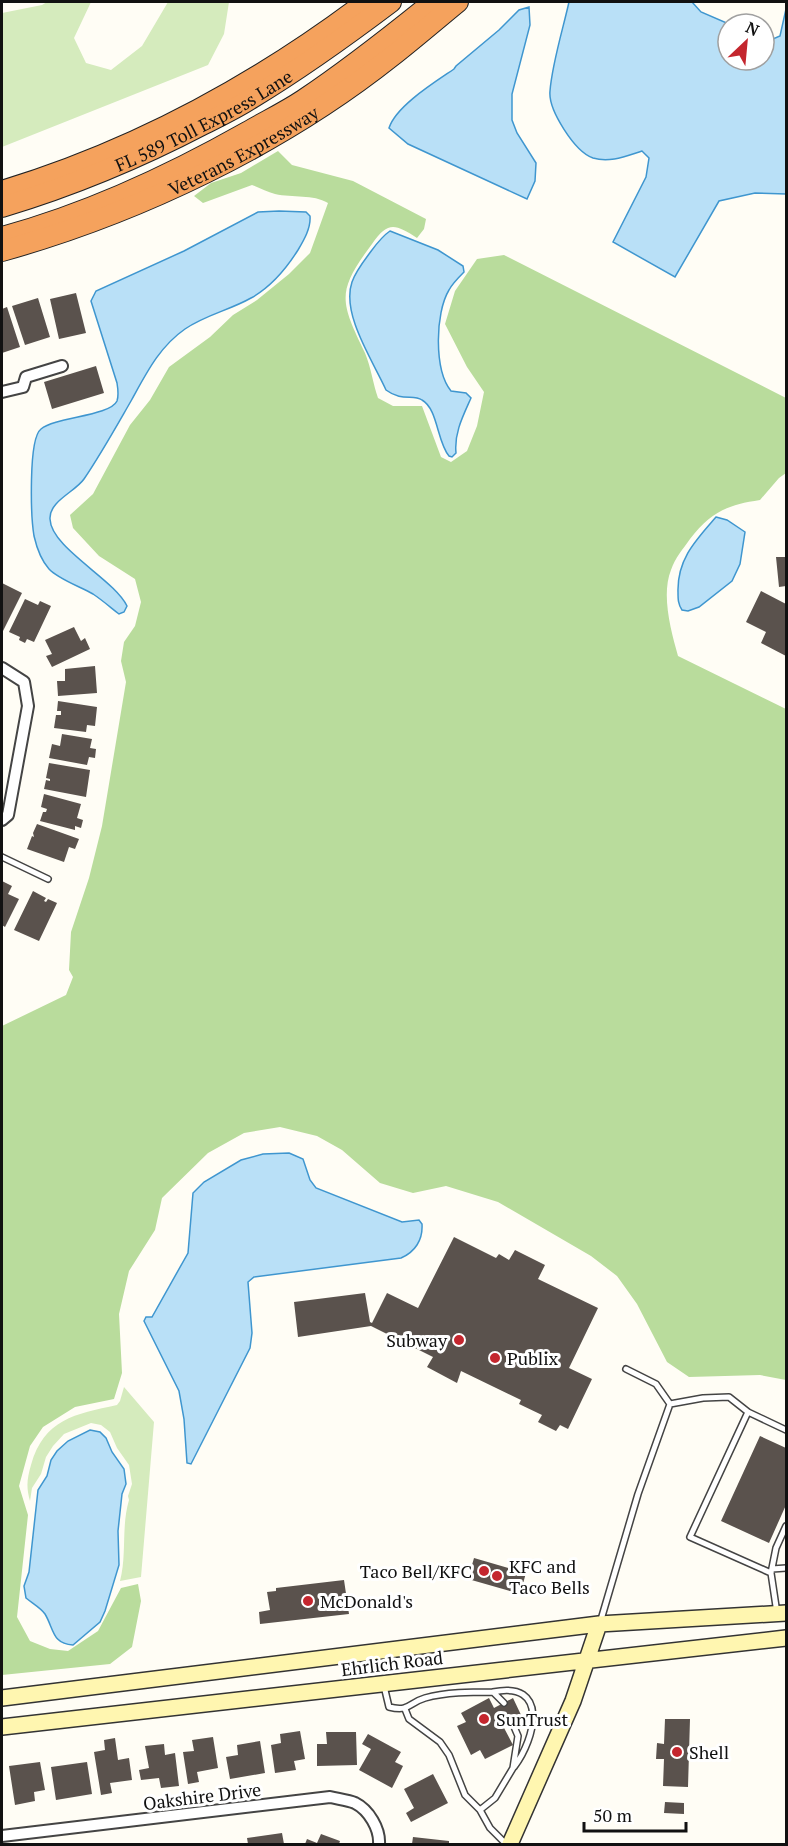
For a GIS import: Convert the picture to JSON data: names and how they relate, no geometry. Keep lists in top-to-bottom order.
{
  "streets": {
    "highway": ["FL 589 Toll Express Lane", "Veterans Expressway"],
    "main road": ["Ehrlich Road"],
    "street": ["Oakshire Drive"]
  },
  "places": [
    "Subway",
    "Publix",
    "Taco Bell/KFC",
    "KFC and Taco Bells",
    "McDonald's",
    "SunTrust",
    "Shell"
  ],
  "scale_bar": "50 m",
  "north": "top right"
}
